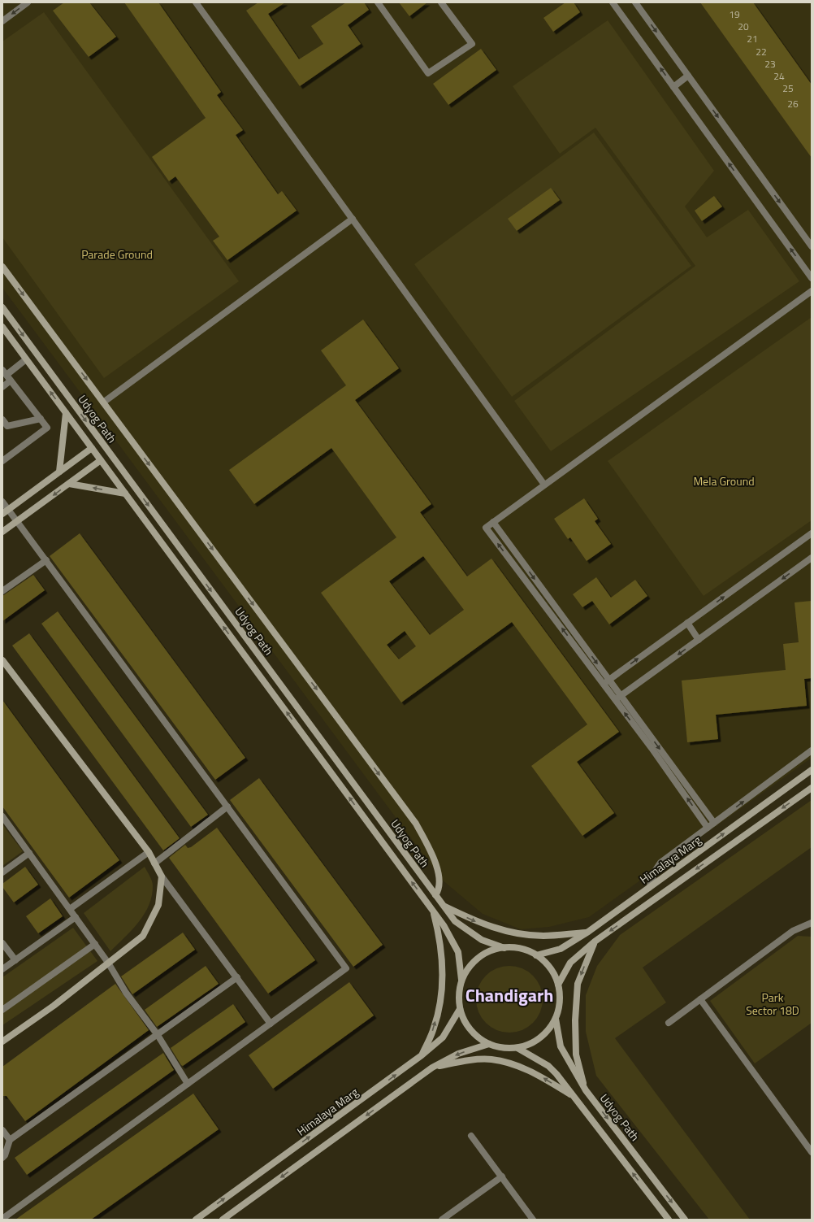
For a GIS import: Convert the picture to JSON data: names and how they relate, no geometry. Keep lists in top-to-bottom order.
{
  "streets": {
    "main road": ["Udyog Path", "Himalaya Marg"]
  },
  "crossings": [
    ["Udyog Path", "Himalaya Marg"]
  ],
  "districts": ["Chandigarh"],
  "parks": ["Parade Ground", "Mela Ground", "Park Sector 18D"],
  "house_numbers": [
    "19",
    "20",
    "21",
    "22",
    "23",
    "24",
    "25",
    "26"
  ]
}
